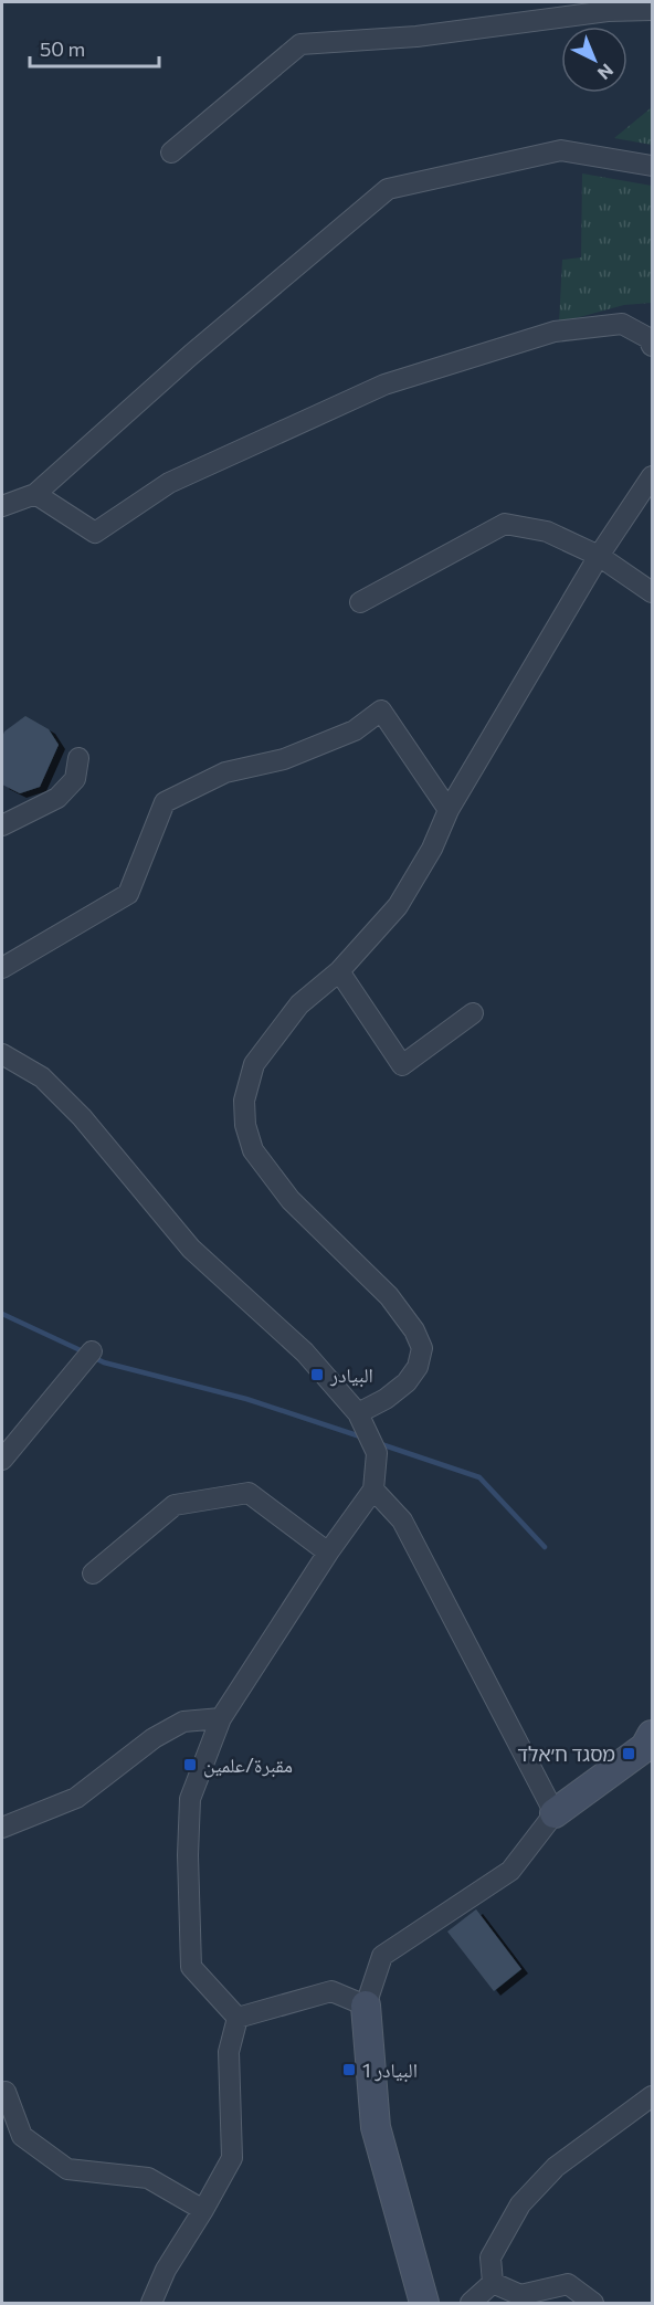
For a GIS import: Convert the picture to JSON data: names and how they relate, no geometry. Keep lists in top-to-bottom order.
{
  "places": {
    "transit": [
      "البيادر",
      "מסגד ח׳אלד",
      "مقبرة/علمين",
      "البيادر 1"
    ]
  },
  "scale_bar": "50 m",
  "north": "bottom right"
}
